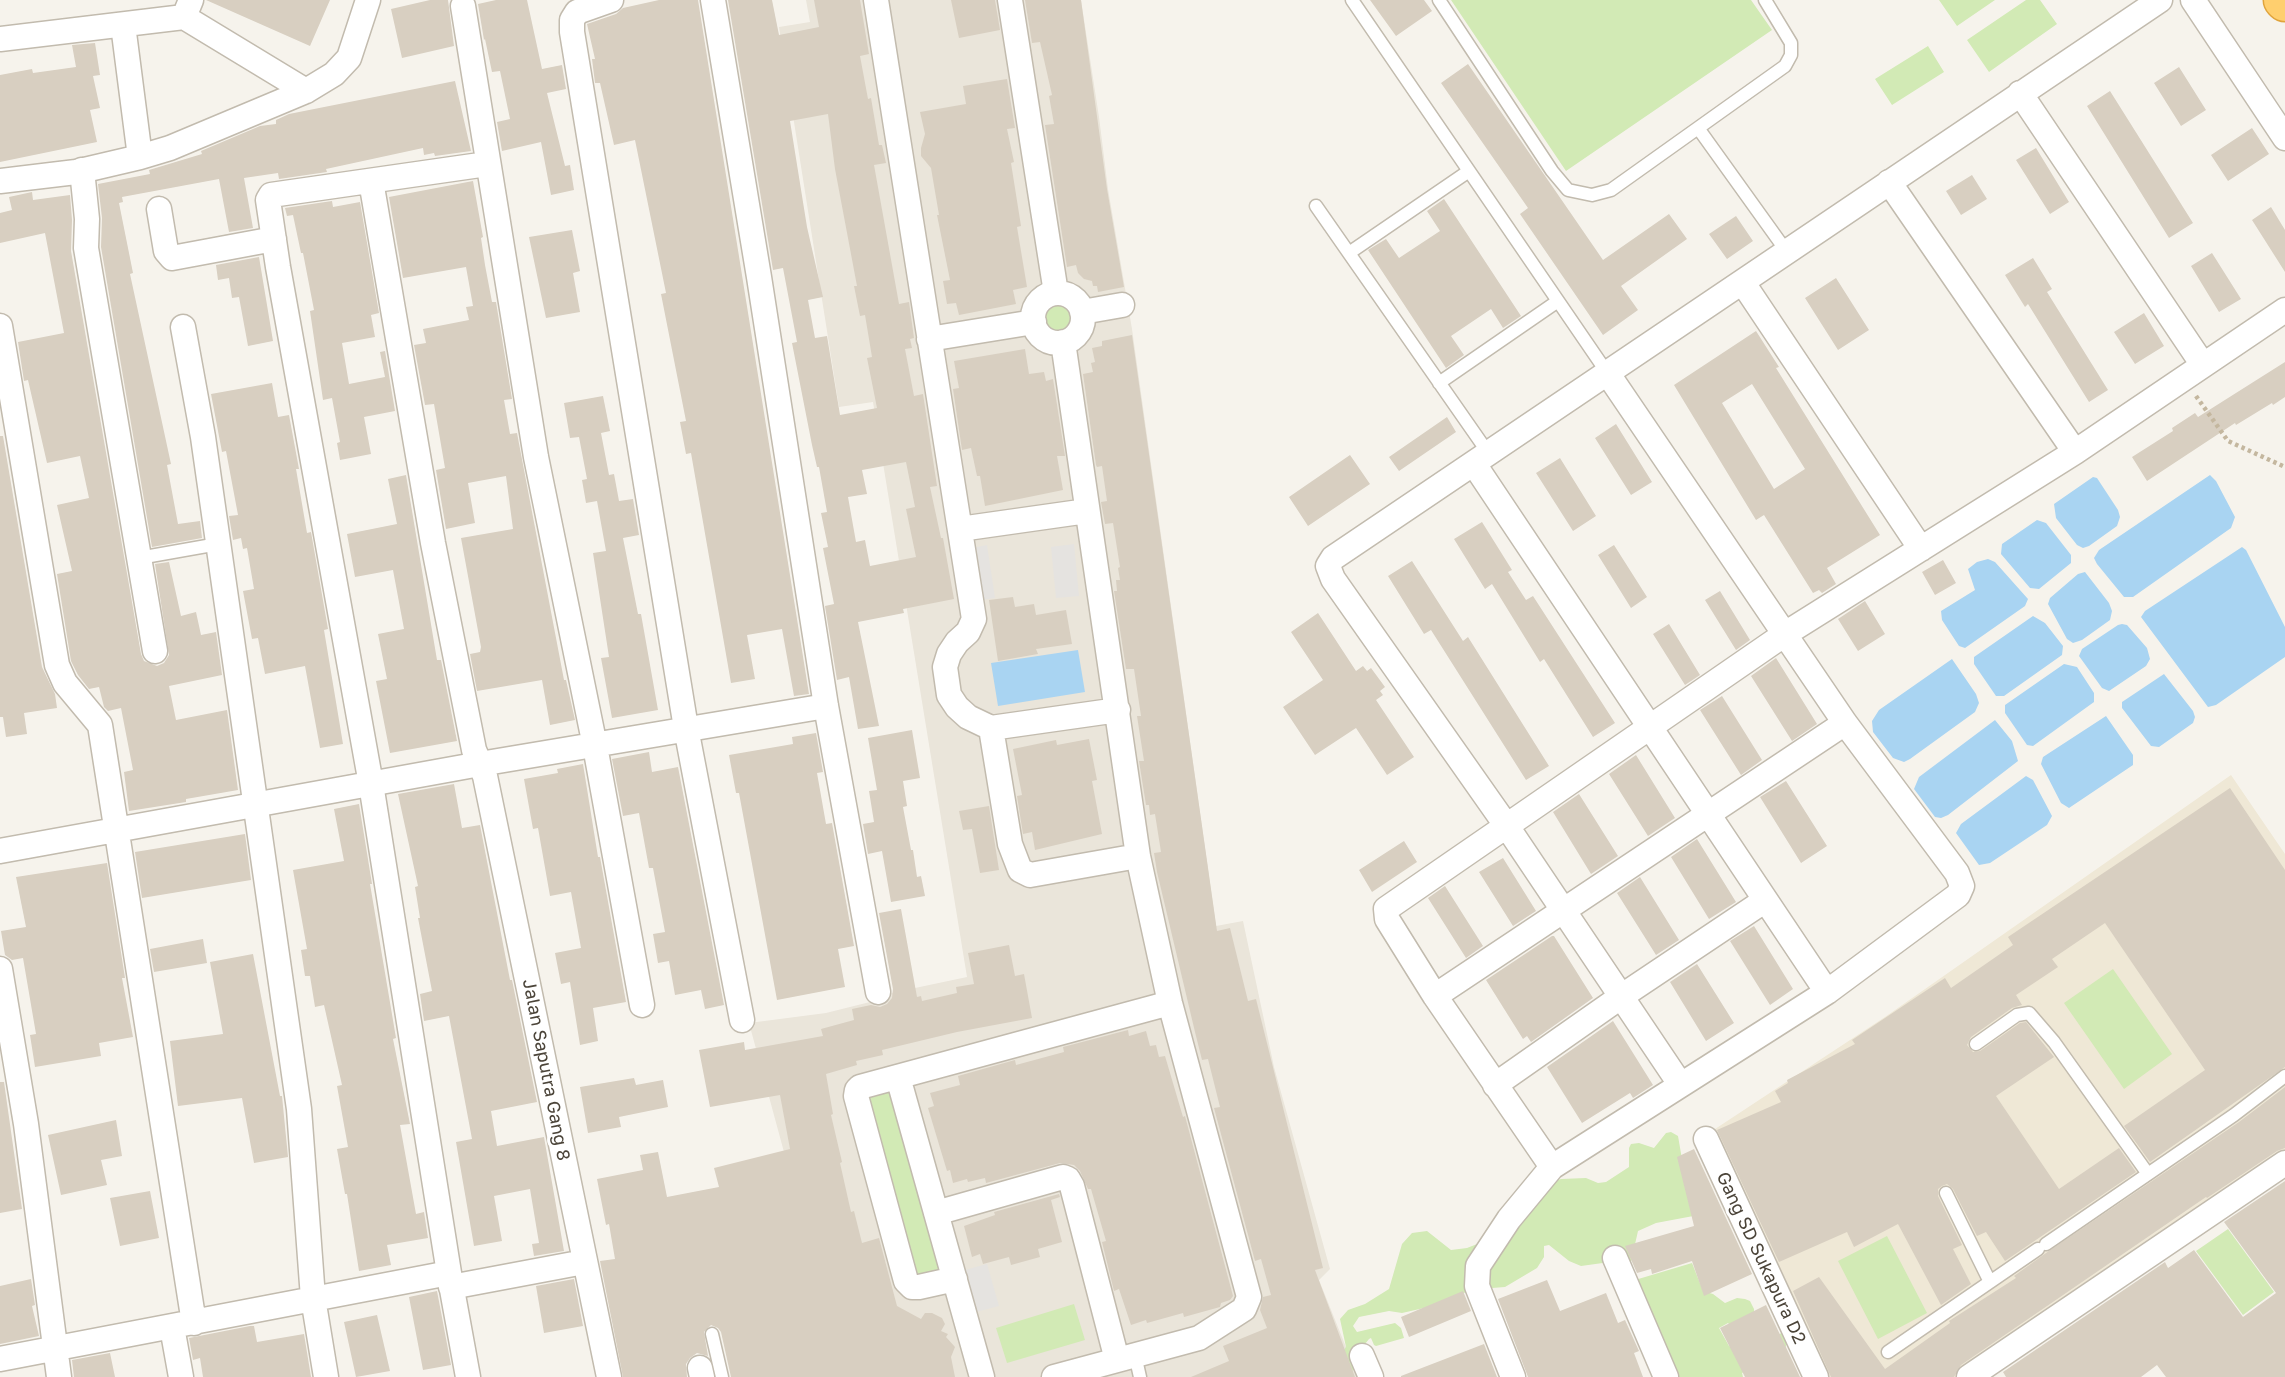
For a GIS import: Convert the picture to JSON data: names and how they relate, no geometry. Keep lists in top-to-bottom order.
{
  "streets": {
    "street": ["Jalan Saputra Gang 8", "Gang SD Sukapura D2"]
  }
}
